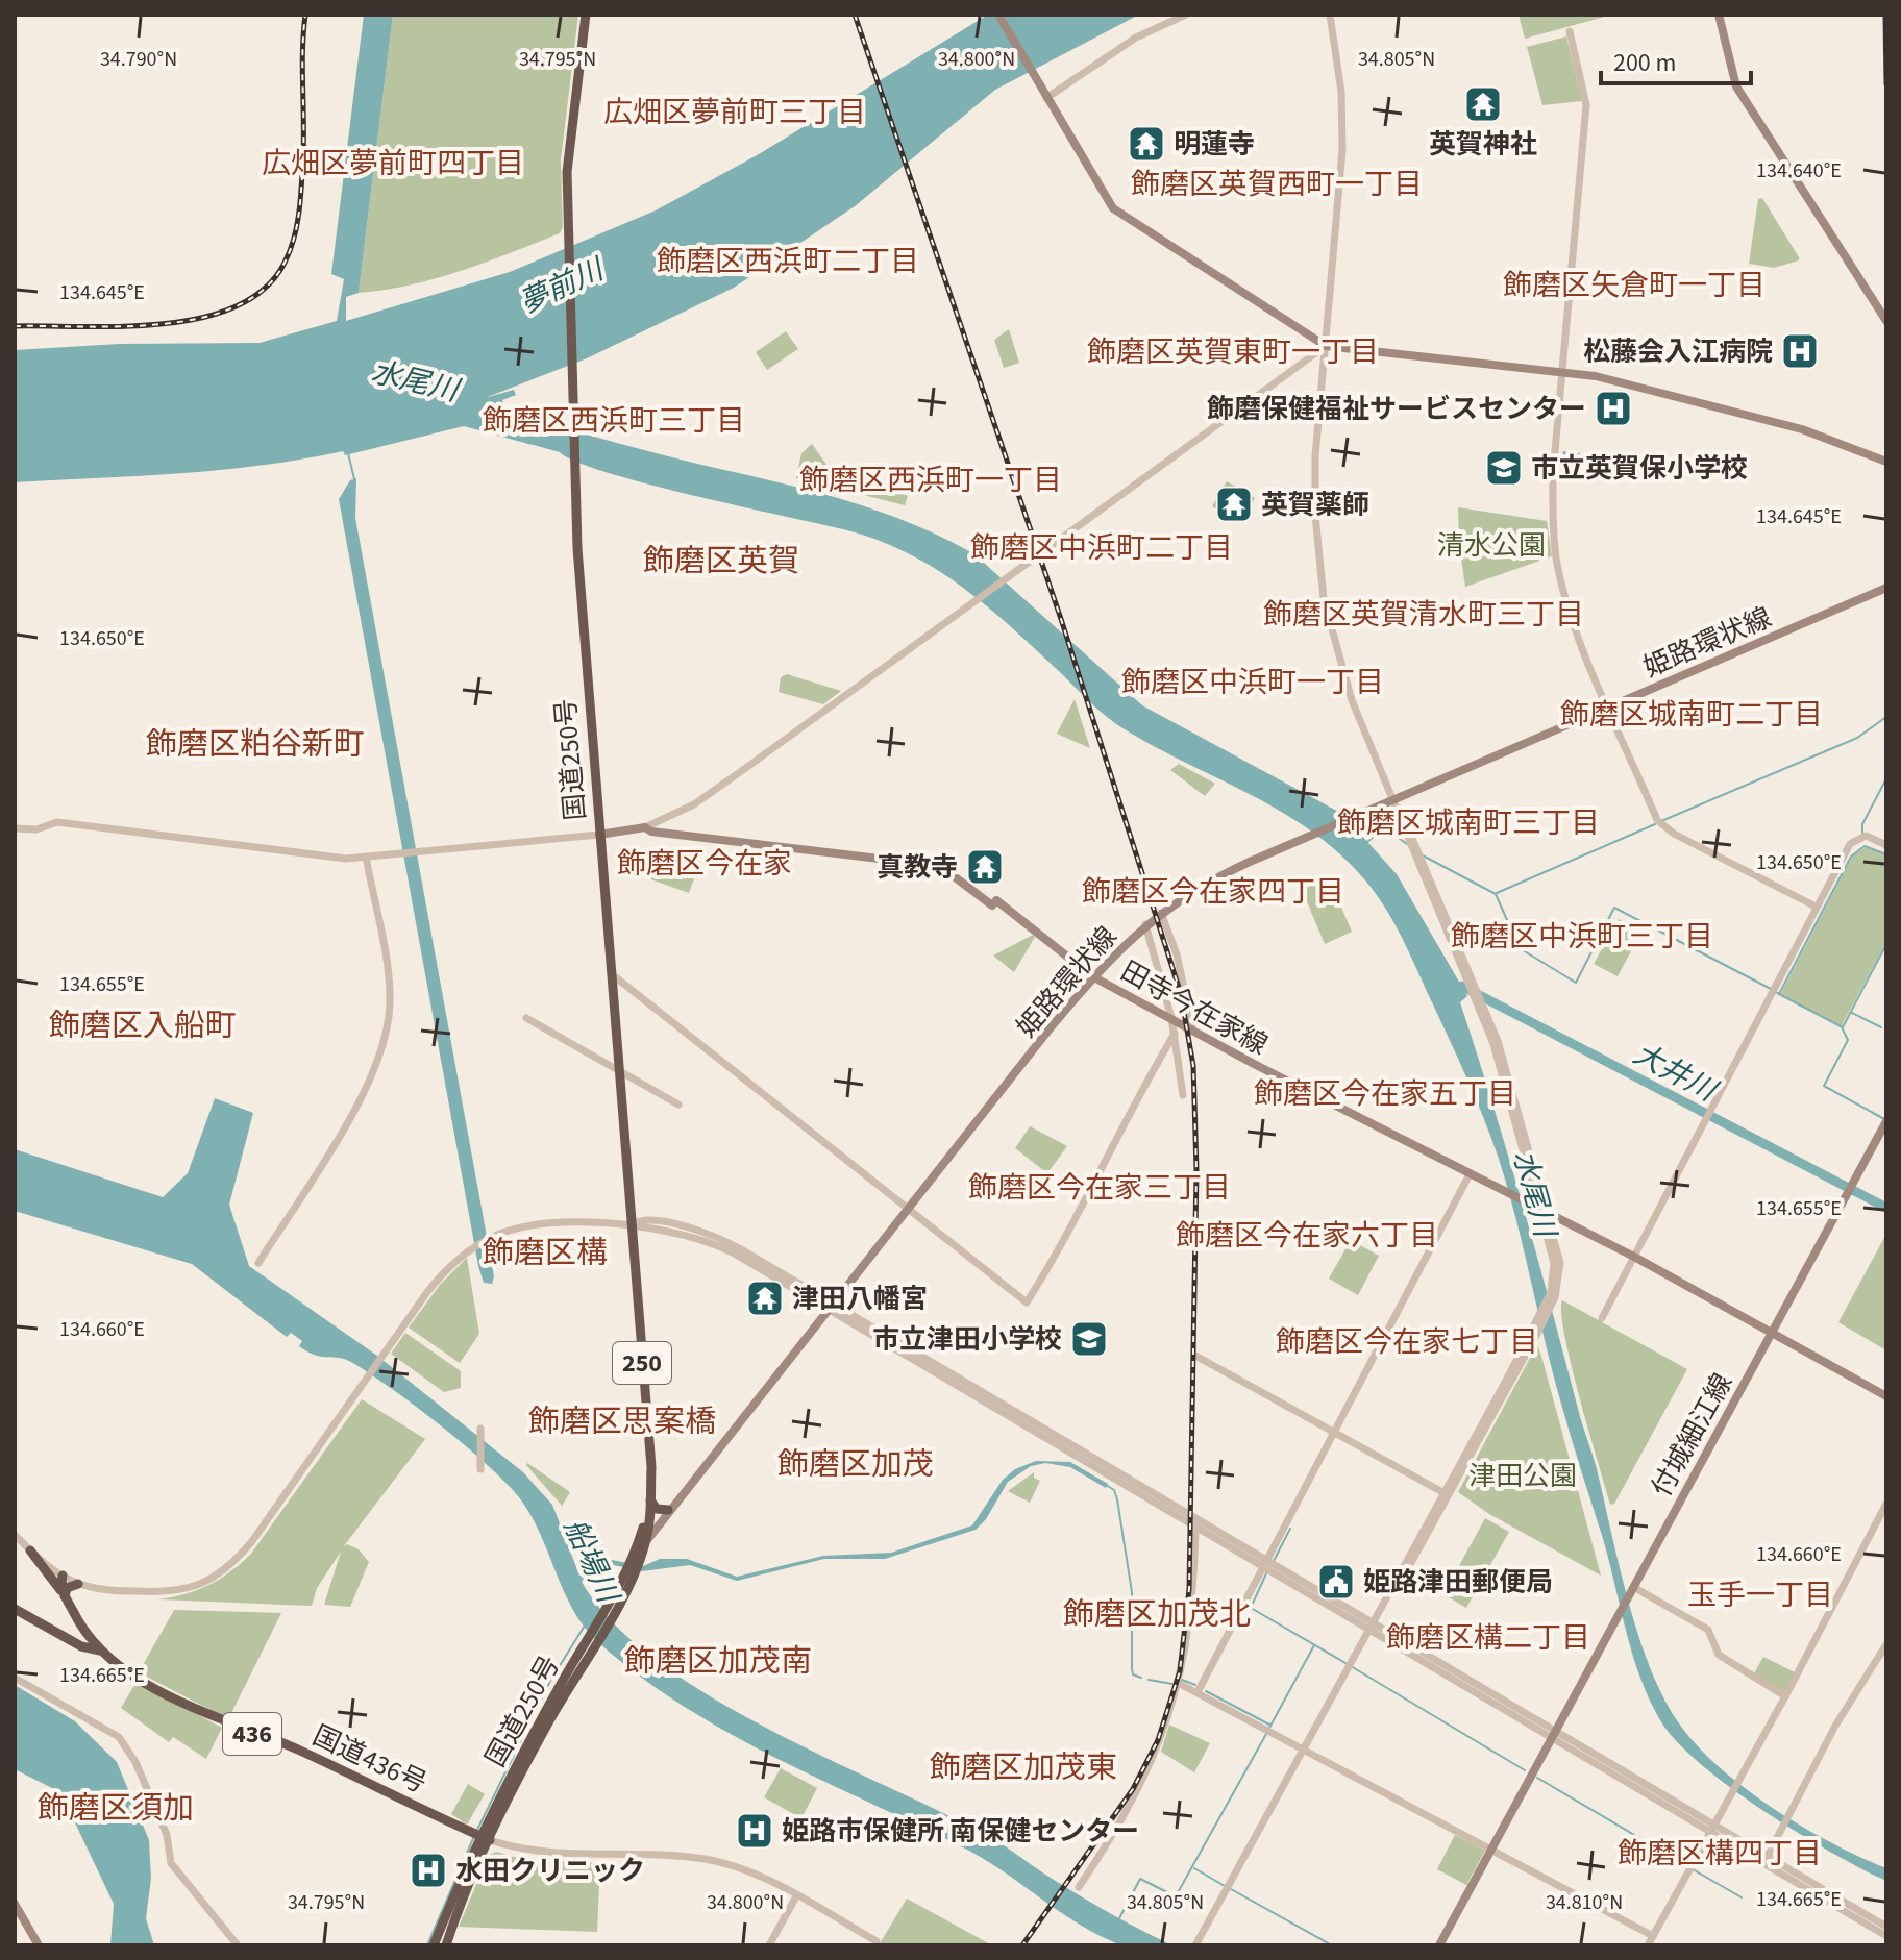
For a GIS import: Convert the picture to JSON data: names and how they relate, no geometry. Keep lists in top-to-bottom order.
{
  "streets": {
    "highway": [
      "国道250号",
      "250",
      "436",
      "国道436号"
    ],
    "main road": ["姫路環状線", "田寺今在家線", "付城細江線"]
  },
  "crossings": [
    ["姫路環状線", "国道250号"],
    ["姫路環状線", "田寺今在家線"],
    ["国道250号", "田寺今在家線"],
    ["国道250号", "国道436号"],
    ["田寺今在家線", "付城細江線"]
  ],
  "districts": [
    "広畑区夢前町三丁目",
    "広畑区夢前町四丁目",
    "飾磨区英賀西町一丁目",
    "飾磨区西浜町二丁目",
    "飾磨区矢倉町一丁目",
    "飾磨区英賀東町一丁目",
    "飾磨区西浜町三丁目",
    "飾磨区西浜町一丁目",
    "飾磨区中浜町二丁目",
    "飾磨区英賀",
    "飾磨区英賀清水町三丁目",
    "飾磨区中浜町一丁目",
    "飾磨区城南町二丁目",
    "飾磨区粕谷新町",
    "飾磨区城南町三丁目",
    "飾磨区今在家",
    "飾磨区今在家四丁目",
    "飾磨区中浜町三丁目",
    "飾磨区入船町",
    "飾磨区今在家五丁目",
    "飾磨区今在家三丁目",
    "飾磨区今在家六丁目",
    "飾磨区構",
    "飾磨区今在家七丁目",
    "飾磨区思案橋",
    "飾磨区加茂",
    "玉手一丁目",
    "飾磨区加茂北",
    "飾磨区構二丁目",
    "飾磨区加茂南",
    "飾磨区加茂東",
    "飾磨区須加",
    "飾磨区構四丁目"
  ],
  "water": [
    "夢前川",
    "水尾川",
    "大井川",
    "船場川"
  ],
  "parks": ["清水公園", "津田公園"],
  "places": {
    "temple": [
      "英賀神社",
      "明蓮寺",
      "英賀薬師",
      "真教寺",
      "津田八幡宮"
    ],
    "hospital": [
      "松藤会入江病院",
      "飾磨保健福祉サービスセンター",
      "姫路市保健所 南保健センター",
      "水田クリニック"
    ],
    "school or university": ["市立英賀保小学校", "市立津田小学校"],
    "public building": ["姫路津田郵便局"]
  },
  "scale_bar": "200 m",
  "coordinates": [
    "34.790°N",
    "34.795°N",
    "34.800°N",
    "34.805°N",
    "134.640°E",
    "134.645°E",
    "134.650°E",
    "134.655°E",
    "134.660°E",
    "134.665°E",
    "34.810°N"
  ]
}
